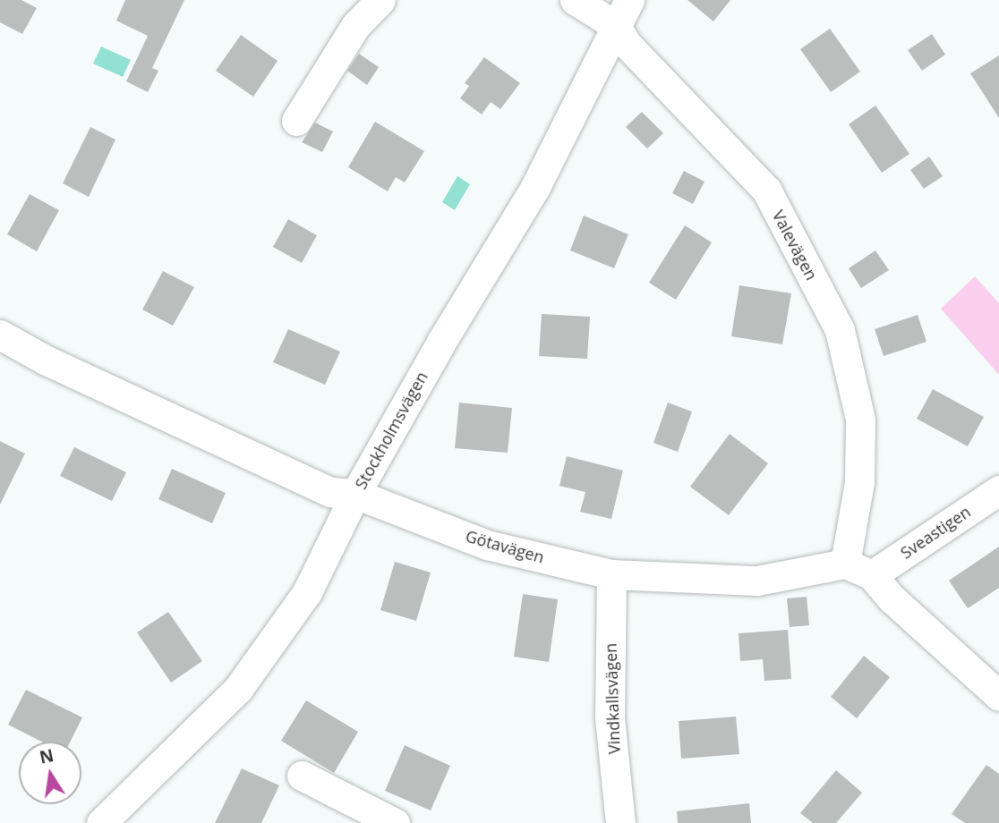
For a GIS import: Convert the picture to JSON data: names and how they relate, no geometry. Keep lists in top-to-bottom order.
{
  "streets": {
    "street": [
      "Valevägen",
      "Stockholmsvägen",
      "Sveastigen",
      "Götavägen",
      "Vindkallsvägen"
    ]
  },
  "crossings": [
    ["Valevägen", "Stockholmsvägen"],
    ["Valevägen", "Götavägen"],
    ["Stockholmsvägen", "Götavägen"],
    ["Götavägen", "Vindkallsvägen"]
  ],
  "north": "top"
}
